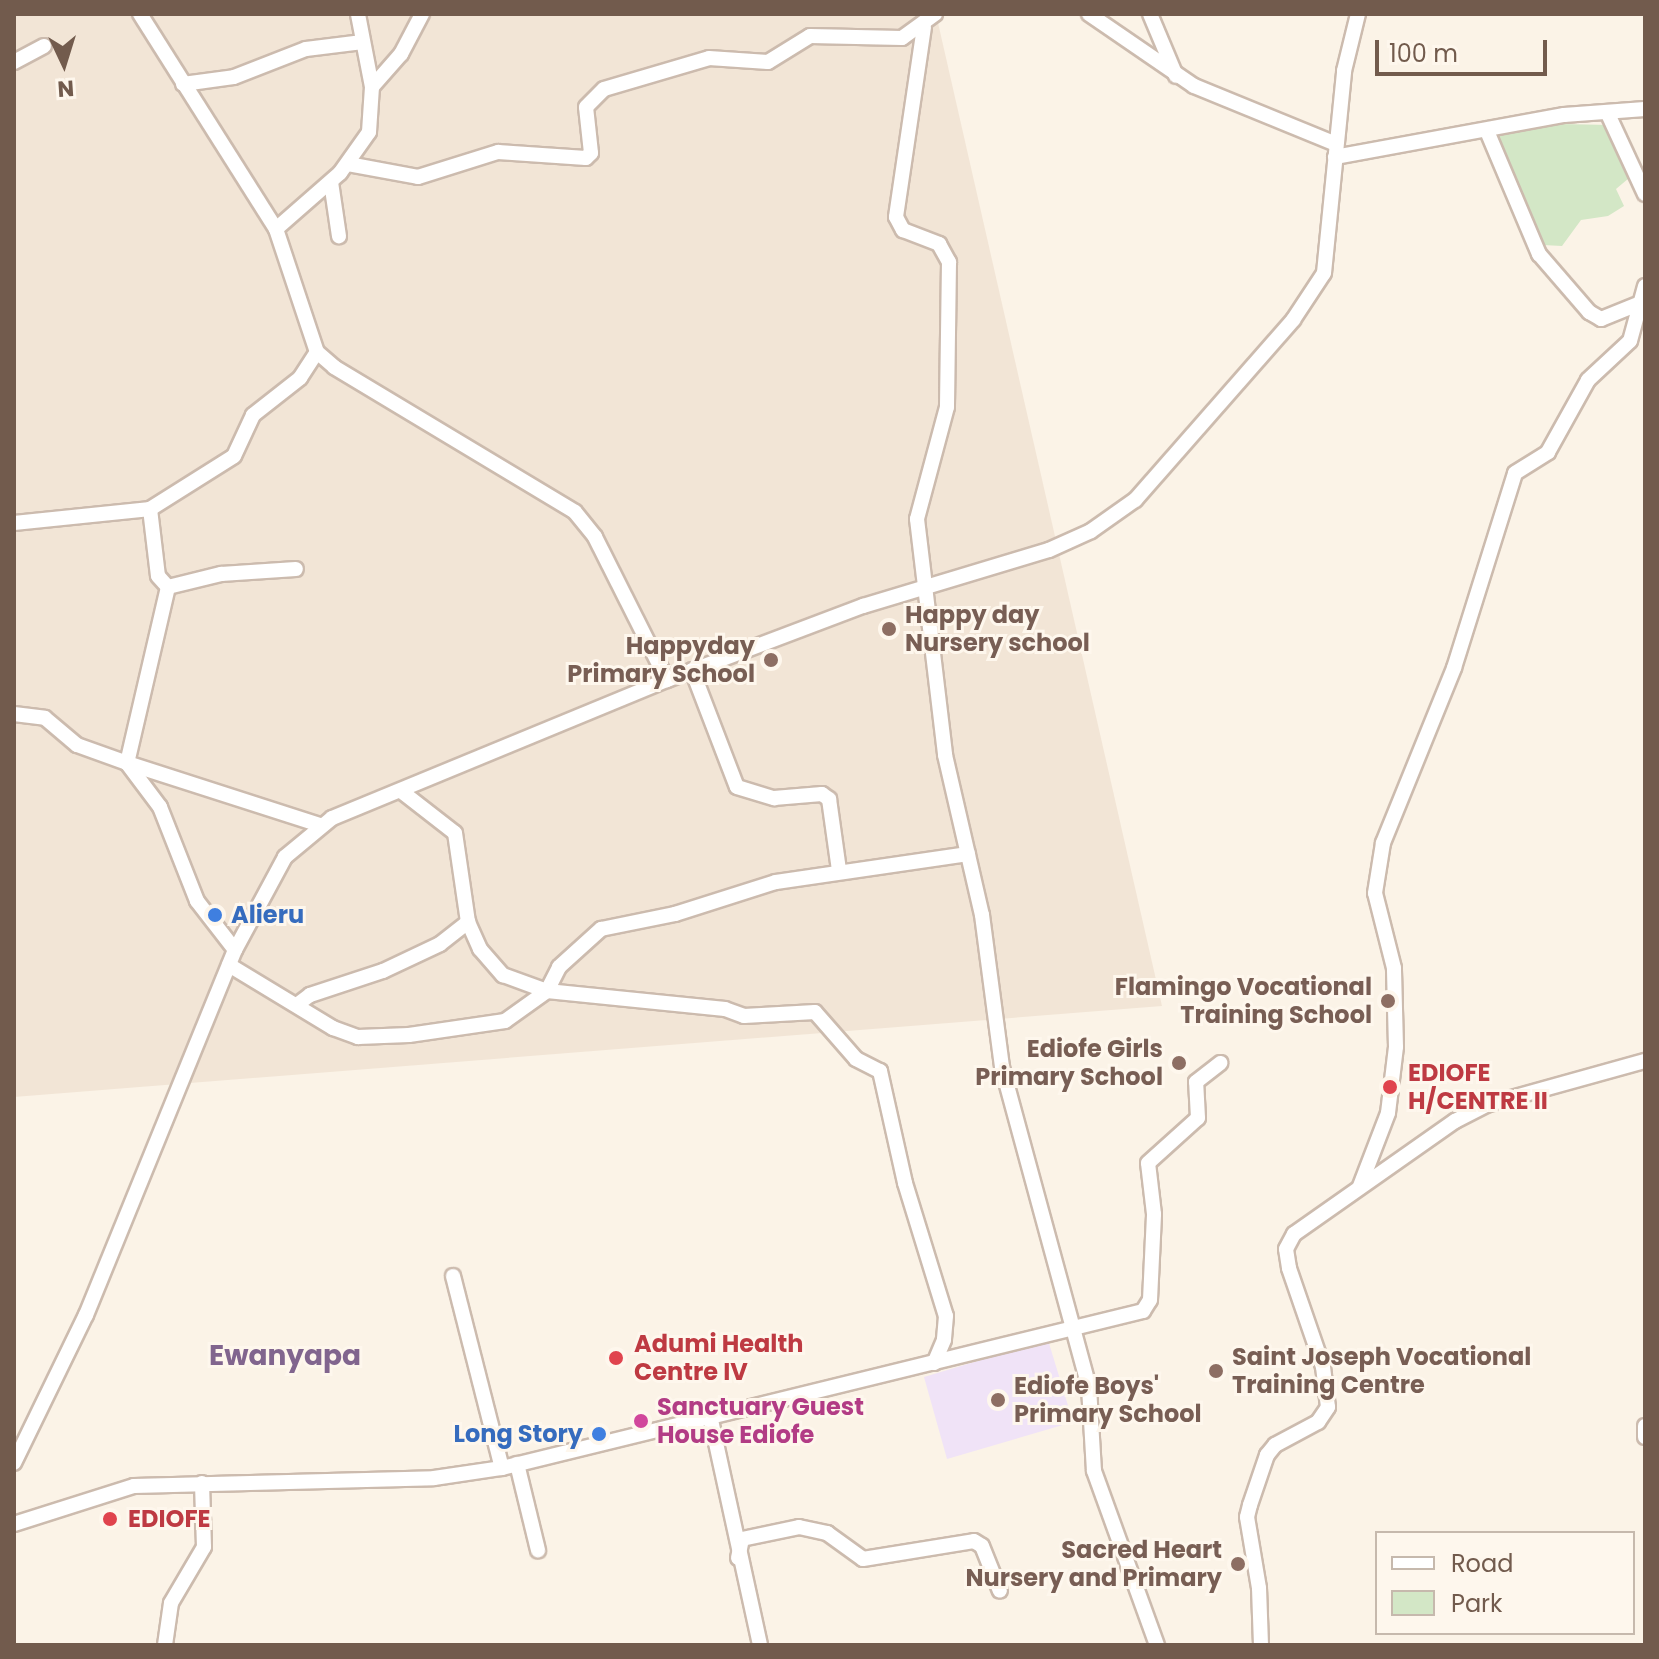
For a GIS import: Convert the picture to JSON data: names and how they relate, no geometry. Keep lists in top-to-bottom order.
{
  "districts": ["Ewanyapa"],
  "places": [
    "Happy day Nursery school",
    "Happyday Primary School",
    "Alieru",
    "Flamingo Vocational Training School",
    "Ediofe Girls Primary School",
    "EDIOFE H/CENTRE II",
    "Adumi Health Centre IV",
    "Saint Joseph Vocational Training Centre",
    "Ediofe Boys' Primary School",
    "Sanctuary Guest House Ediofe",
    "Long Story",
    "EDIOFE",
    "Sacred Heart Nursery and Primary"
  ],
  "legend": ["Road", "Park"],
  "scale_bar": "100 m",
  "north": "bottom"
}
